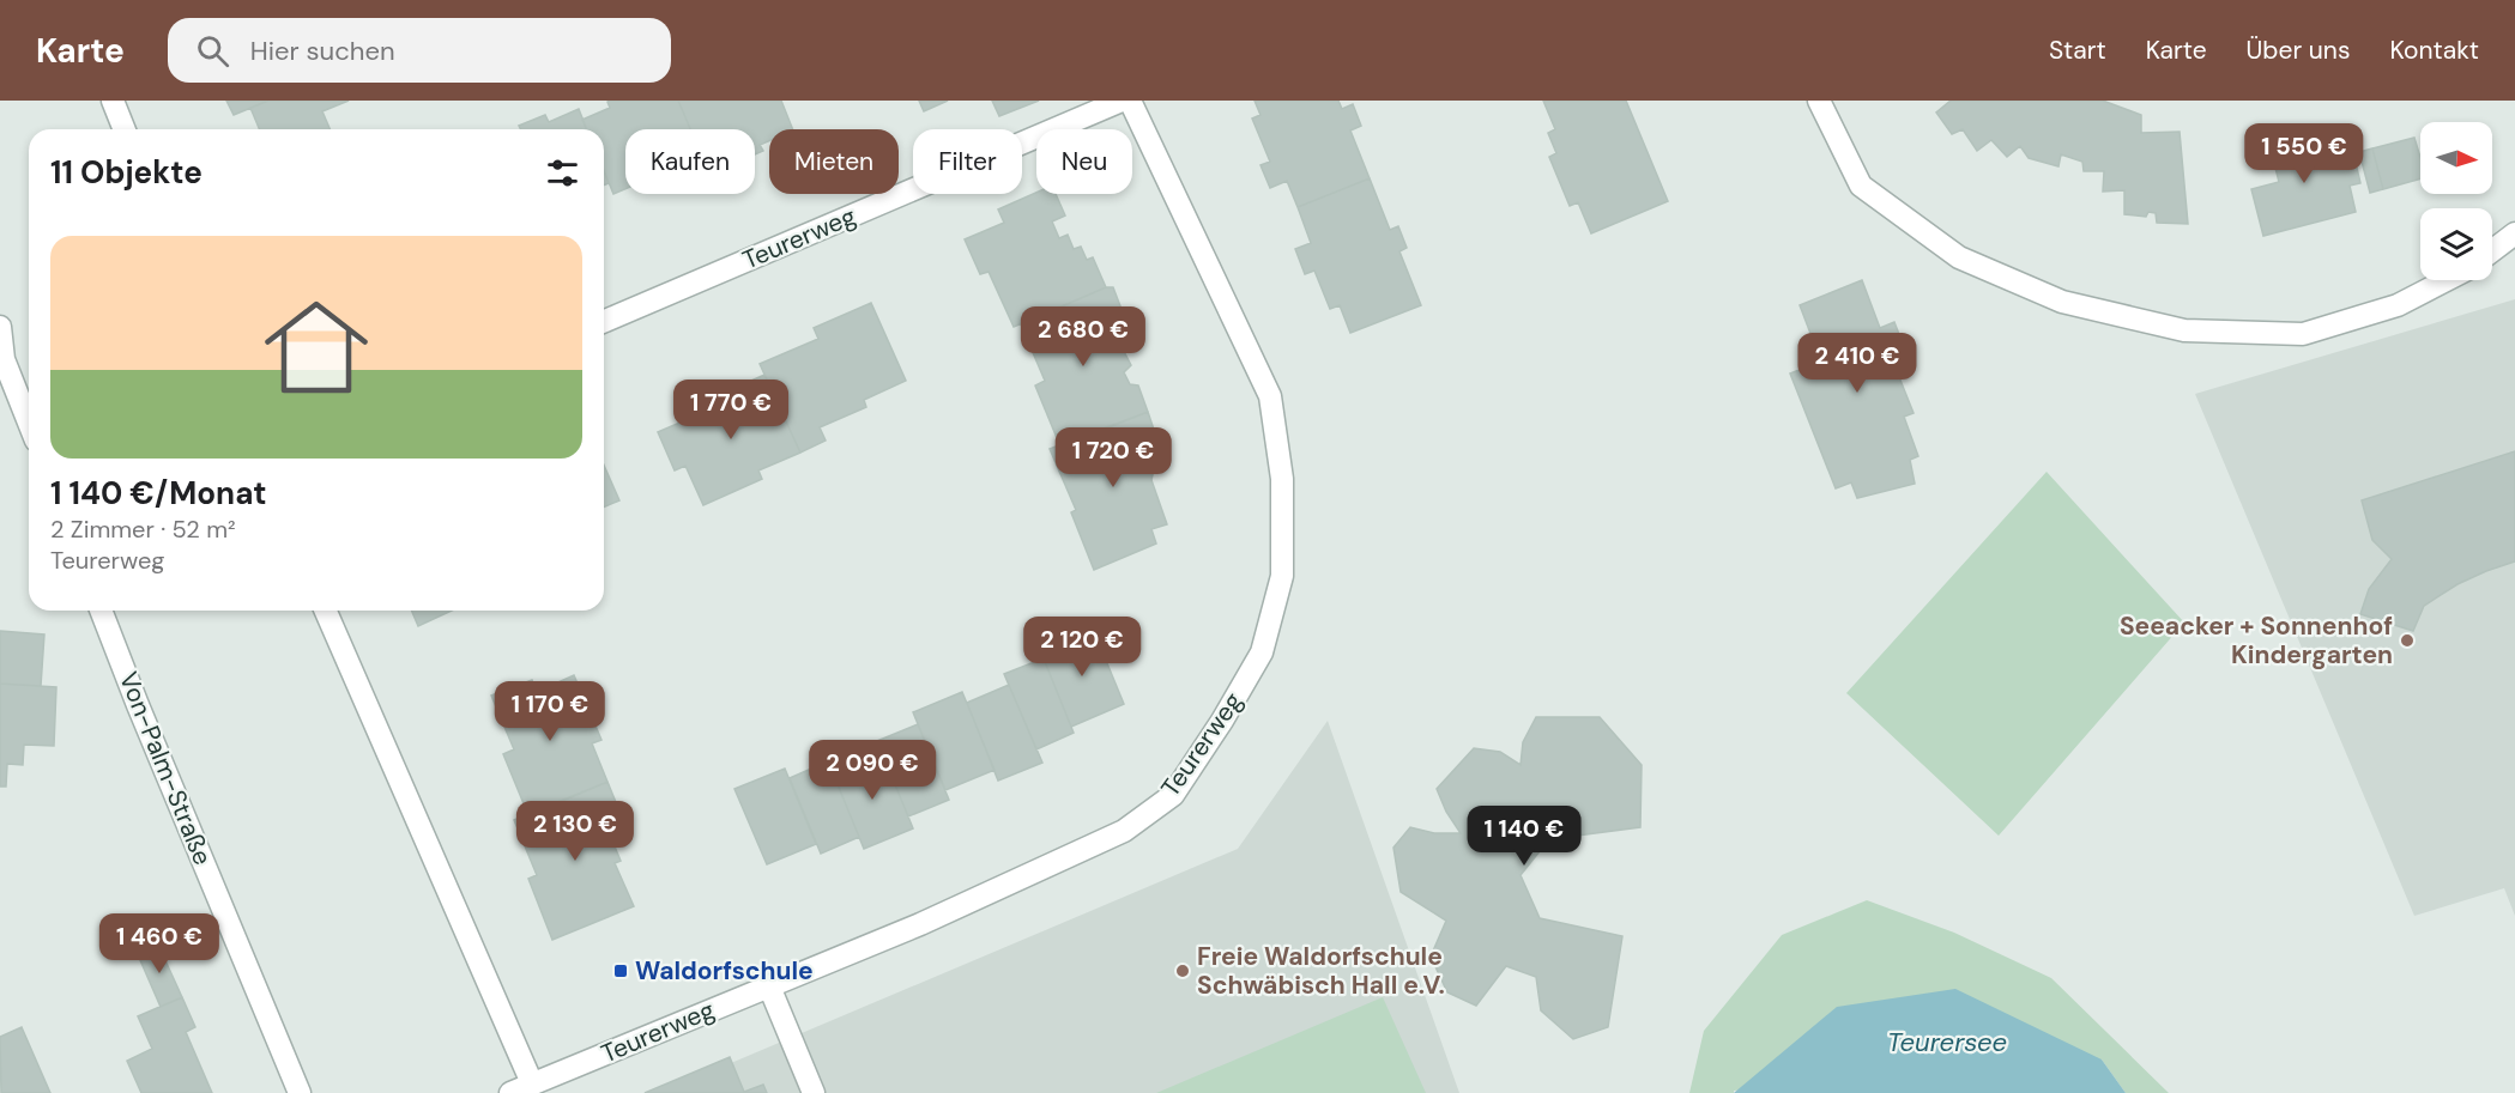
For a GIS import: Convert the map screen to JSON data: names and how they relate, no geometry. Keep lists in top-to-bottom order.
{
  "streets": {
    "street": ["Teurerweg", "Von-Palm-Straße"]
  },
  "water": ["Teurersee"],
  "places": {
    "other": ["Seeacker + Sonnenhof Kindergarten", "Freie Waldorfschule Schwäbisch Hall e.V."],
    "transit": ["Waldorfschule"]
  },
  "north": "right",
  "page": {
    "header": "Karte",
    "search": "Hier suchen",
    "nav": [
      "Start",
      "Karte",
      "Über uns",
      "Kontakt"
    ],
    "price": [
      "1 550 €",
      "2 680 €",
      "2 410 €",
      "1 770 €",
      "1 720 €",
      "2 120 €",
      "1 170 €",
      "2 090 €",
      "2 130 €",
      "1 140 €",
      "1 460 €"
    ],
    "chip": [
      "Kaufen",
      "Mieten",
      "Filter",
      "Neu"
    ],
    "heading": "11 Objekte",
    "list": [
      {
        "name": "1 140 €/Monat",
        "note": "2 Zimmer · 52 m² · Teurerweg"
      }
    ]
  }
}
